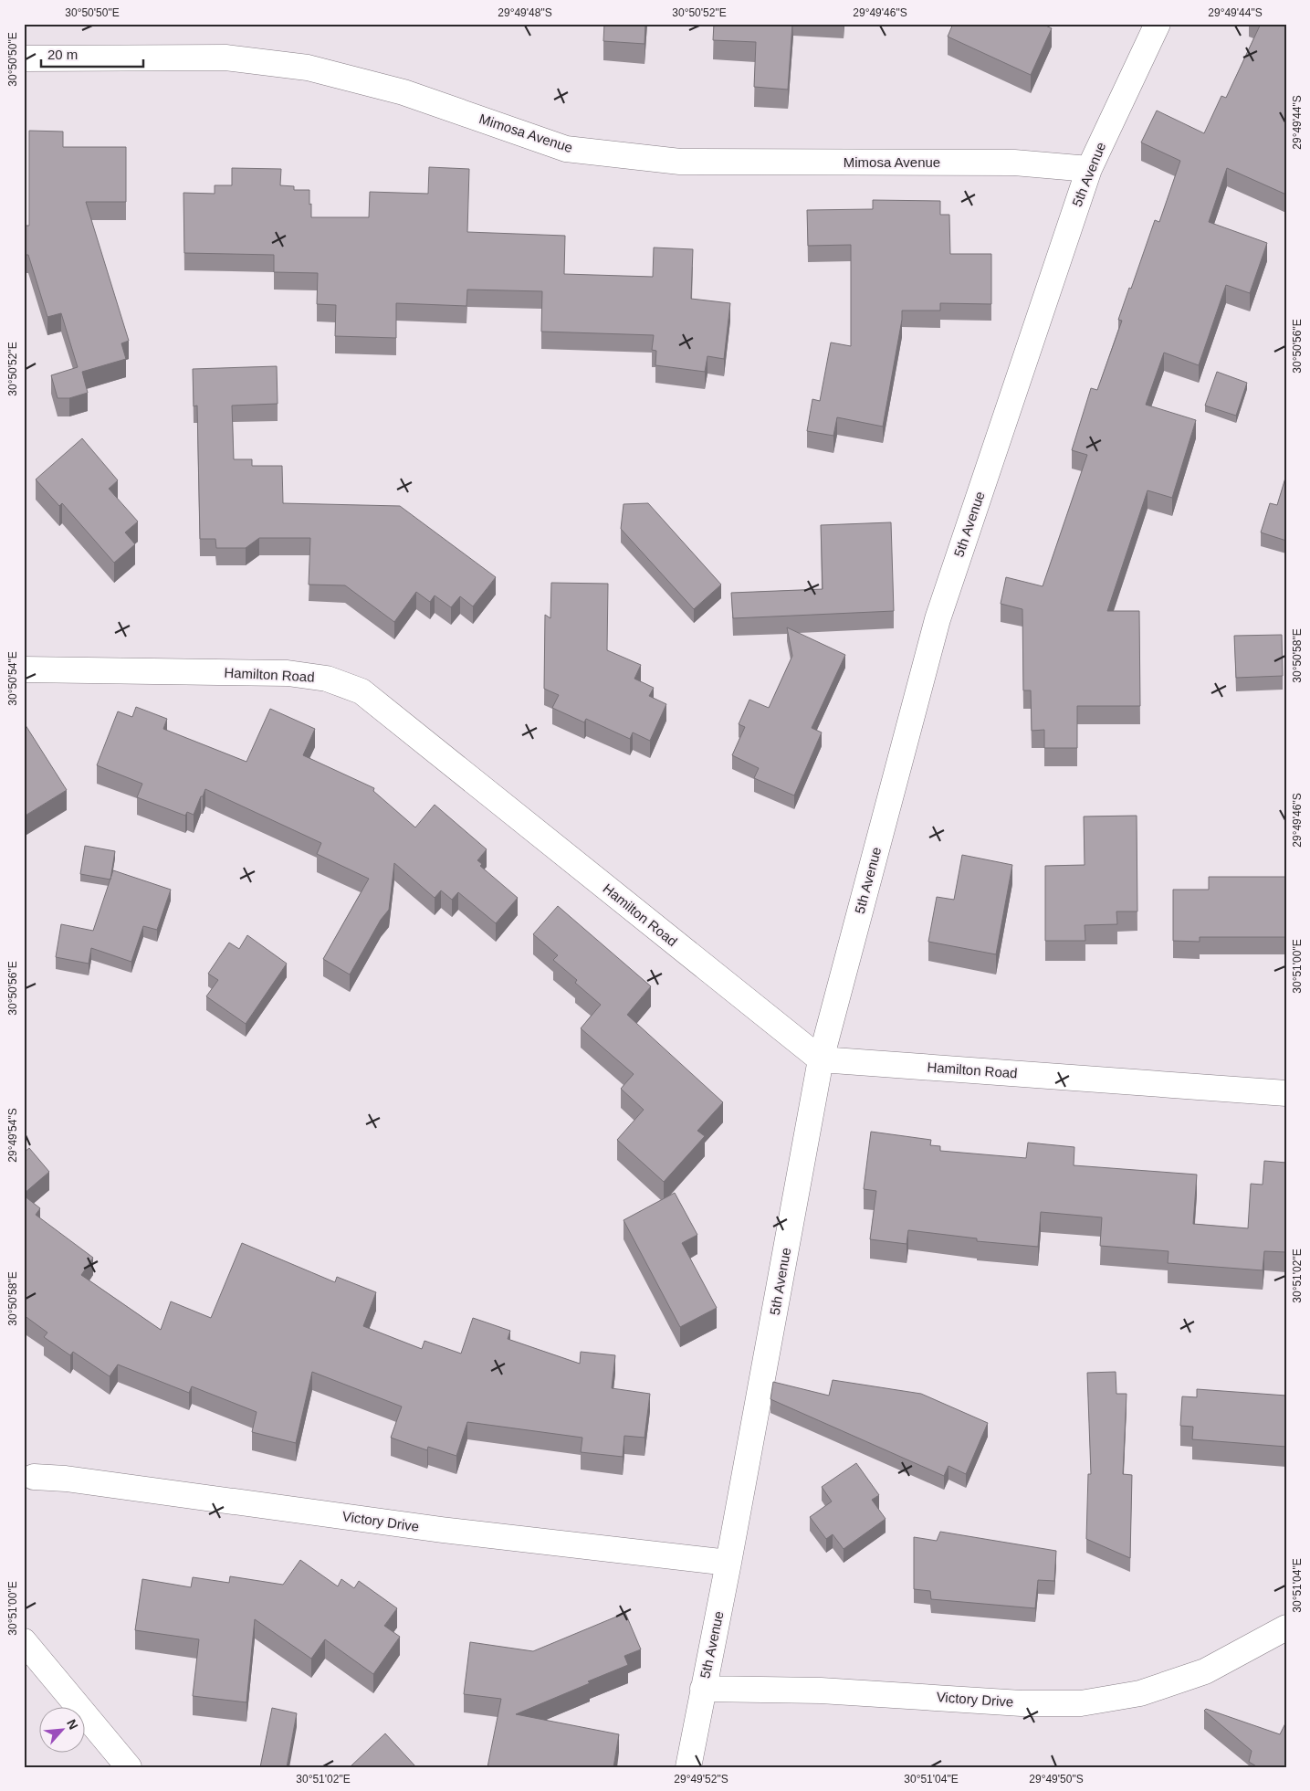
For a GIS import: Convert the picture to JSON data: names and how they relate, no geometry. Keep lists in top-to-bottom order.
{
  "streets": {
    "street": [
      "Mimosa Avenue",
      "5th Avenue",
      "Hamilton Road",
      "Victory Drive"
    ]
  },
  "crossings": [
    ["Mimosa Avenue", "5th Avenue"],
    ["5th Avenue", "Hamilton Road"],
    ["5th Avenue", "Victory Drive"]
  ],
  "scale_bar": "20 m",
  "north": "top right",
  "coordinates": [
    "30°50'50\"E",
    "29°49'48\"S",
    "30°50'52\"E",
    "29°49'46\"S",
    "29°49'44\"S",
    "30°50'56\"E",
    "30°50'58\"E",
    "30°50'54\"E",
    "30°51'00\"E",
    "29°49'54\"S",
    "30°51'02\"E",
    "30°51'04\"E",
    "29°49'52\"S",
    "29°49'50\"S"
  ]
}
